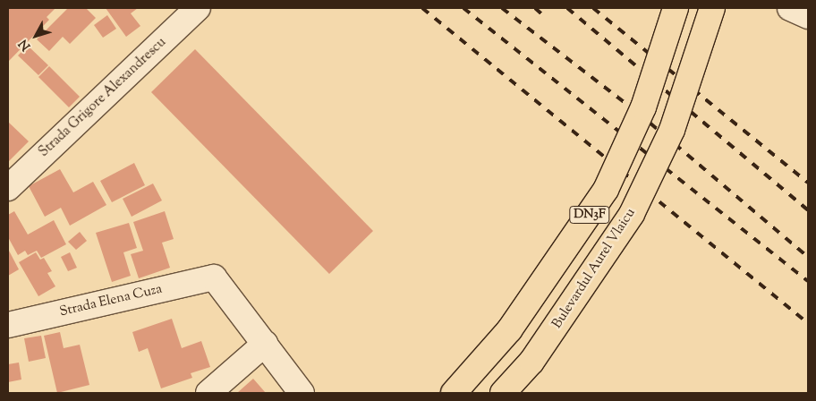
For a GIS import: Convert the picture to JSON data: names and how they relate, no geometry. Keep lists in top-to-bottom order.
{
  "streets": {
    "main road": ["DN3F", "Bulevardul Aurel Vlaicu"],
    "street": ["Strada Grigore Alexandrescu", "Strada Elena Cuza"]
  },
  "north": "bottom left"
}
